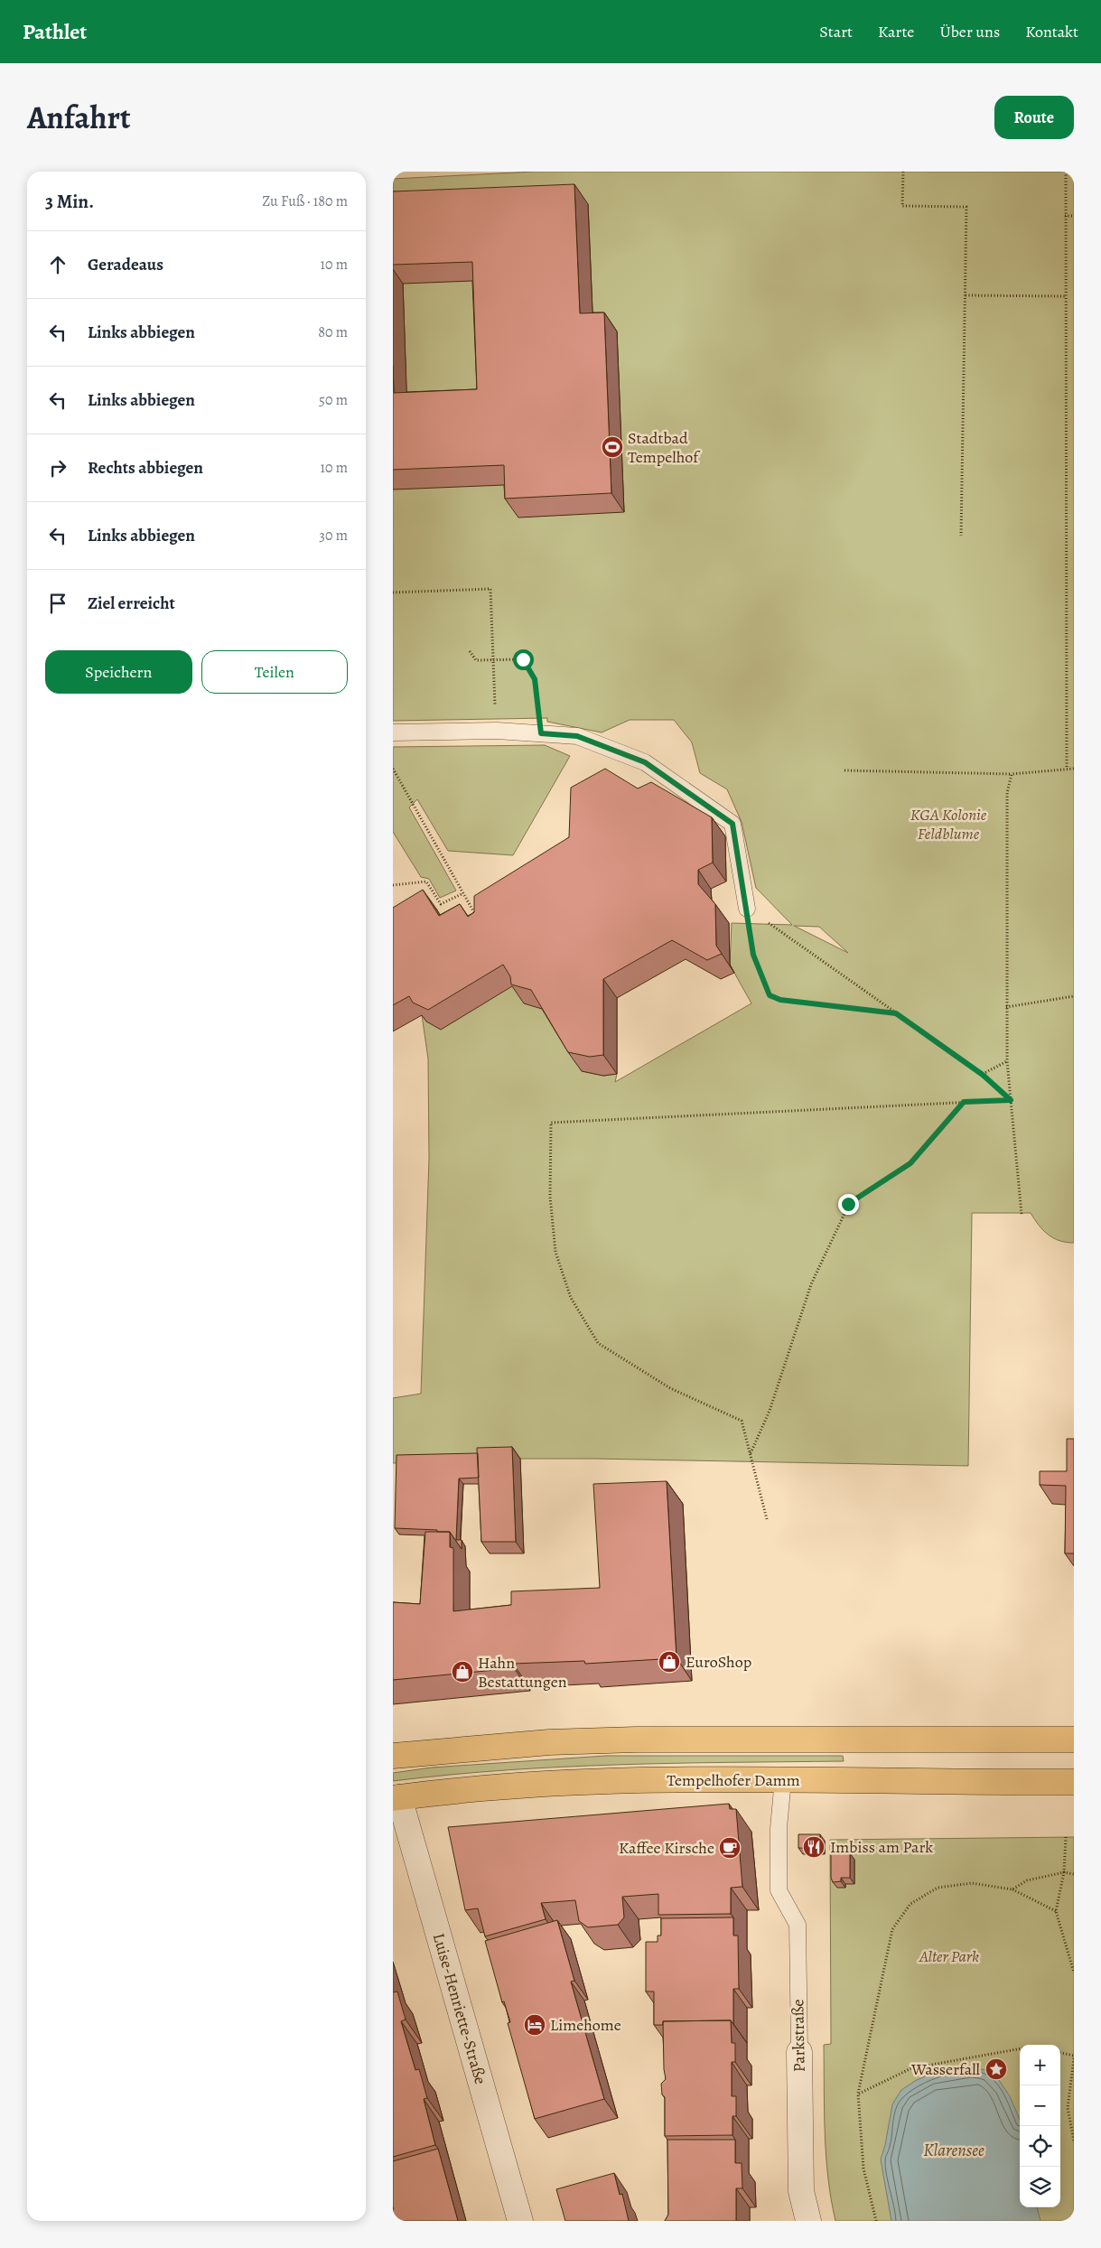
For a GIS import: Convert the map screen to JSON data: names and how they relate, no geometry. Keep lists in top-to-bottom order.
{
  "streets": {
    "main road": ["Tempelhofer Damm"],
    "street": ["Luise-Henriette-Straße", "Parkstraße"]
  },
  "crossings": [
    ["Tempelhofer Damm", "Luise-Henriette-Straße"],
    ["Tempelhofer Damm", "Parkstraße"]
  ],
  "water": ["Klarensee"],
  "parks": ["KGA Kolonie Feldblume", "Alter Park"],
  "places": {
    "sports": ["Stadtbad Tempelhof"],
    "shop": ["EuroShop", "Hahn Bestattungen"],
    "restaurant": ["Imbiss am Park"],
    "cafe": ["Kaffee Kirsche"],
    "hotel": ["Limehome"],
    "place": ["Wasserfall"]
  },
  "page": {
    "header": "Pathlet",
    "nav": [
      "Start",
      "Karte",
      "Über uns",
      "Kontakt"
    ],
    "title": "Anfahrt",
    "buttons": [
      "Route",
      ["Speichern", "Teilen"]
    ],
    "heading": ["3 Min.", "Zu Fuß · 180 m"],
    "list": [
      ["Geradeaus", "10 m"],
      ["Links abbiegen", "80 m"],
      ["Links abbiegen", "50 m"],
      ["Rechts abbiegen", "10 m"],
      ["Links abbiegen", "30 m"],
      "Ziel erreicht"
    ],
    "map_buttons": ["+", "−"]
  }
}
